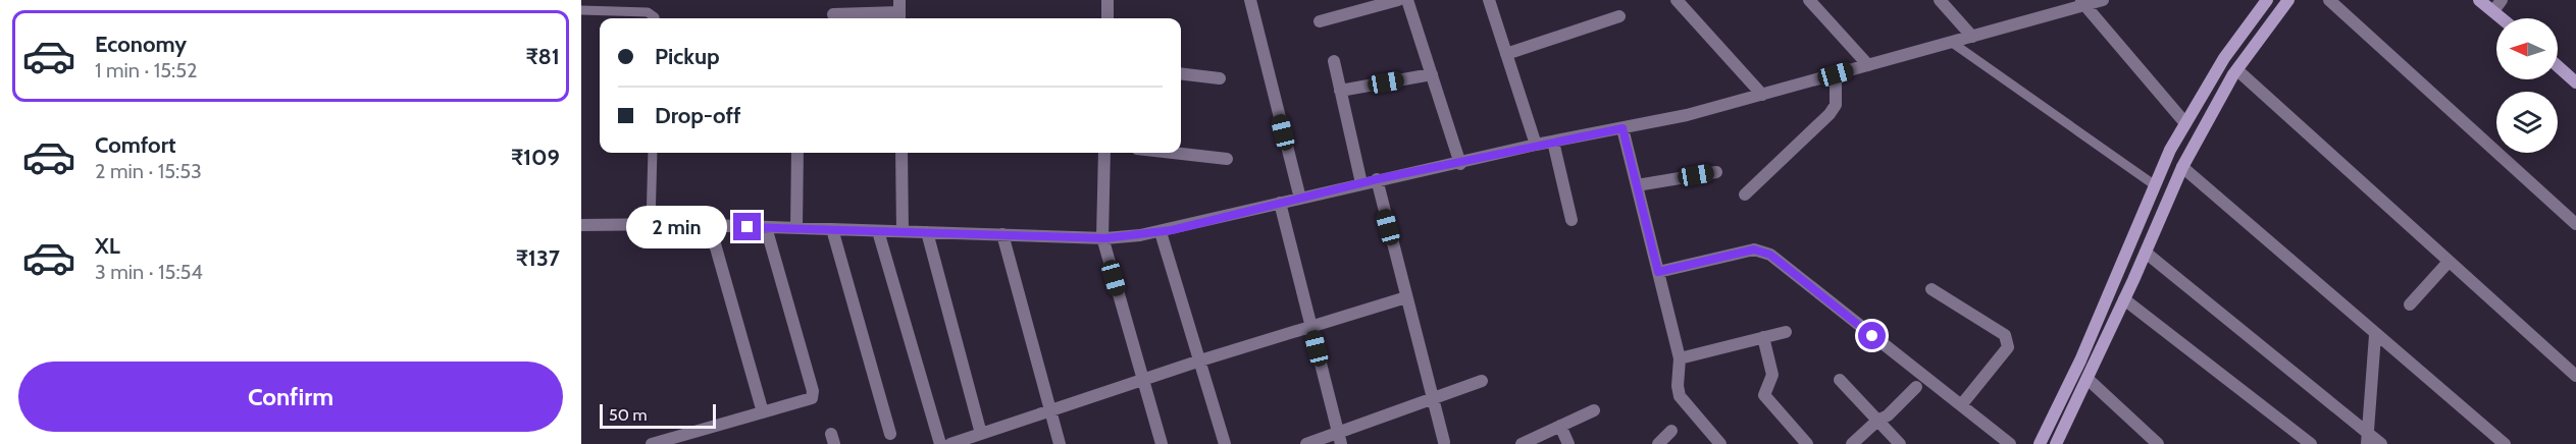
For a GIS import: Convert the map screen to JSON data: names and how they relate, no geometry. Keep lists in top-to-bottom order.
{
  "scale_bar": "50 m",
  "north": "left",
  "page": {
    "list": [
      {
        "name": "Economy",
        "note": "1 min · 15:52",
        "value": "₹81"
      },
      {
        "name": "Comfort",
        "note": "2 min · 15:53",
        "value": "₹109"
      },
      {
        "name": "XL",
        "note": "3 min · 15:54",
        "value": "₹137"
      }
    ],
    "banner": ["Pickup", "Drop-off"],
    "bubble": "2 min",
    "buttons": "Confirm",
    "scale": "50 m"
  }
}
